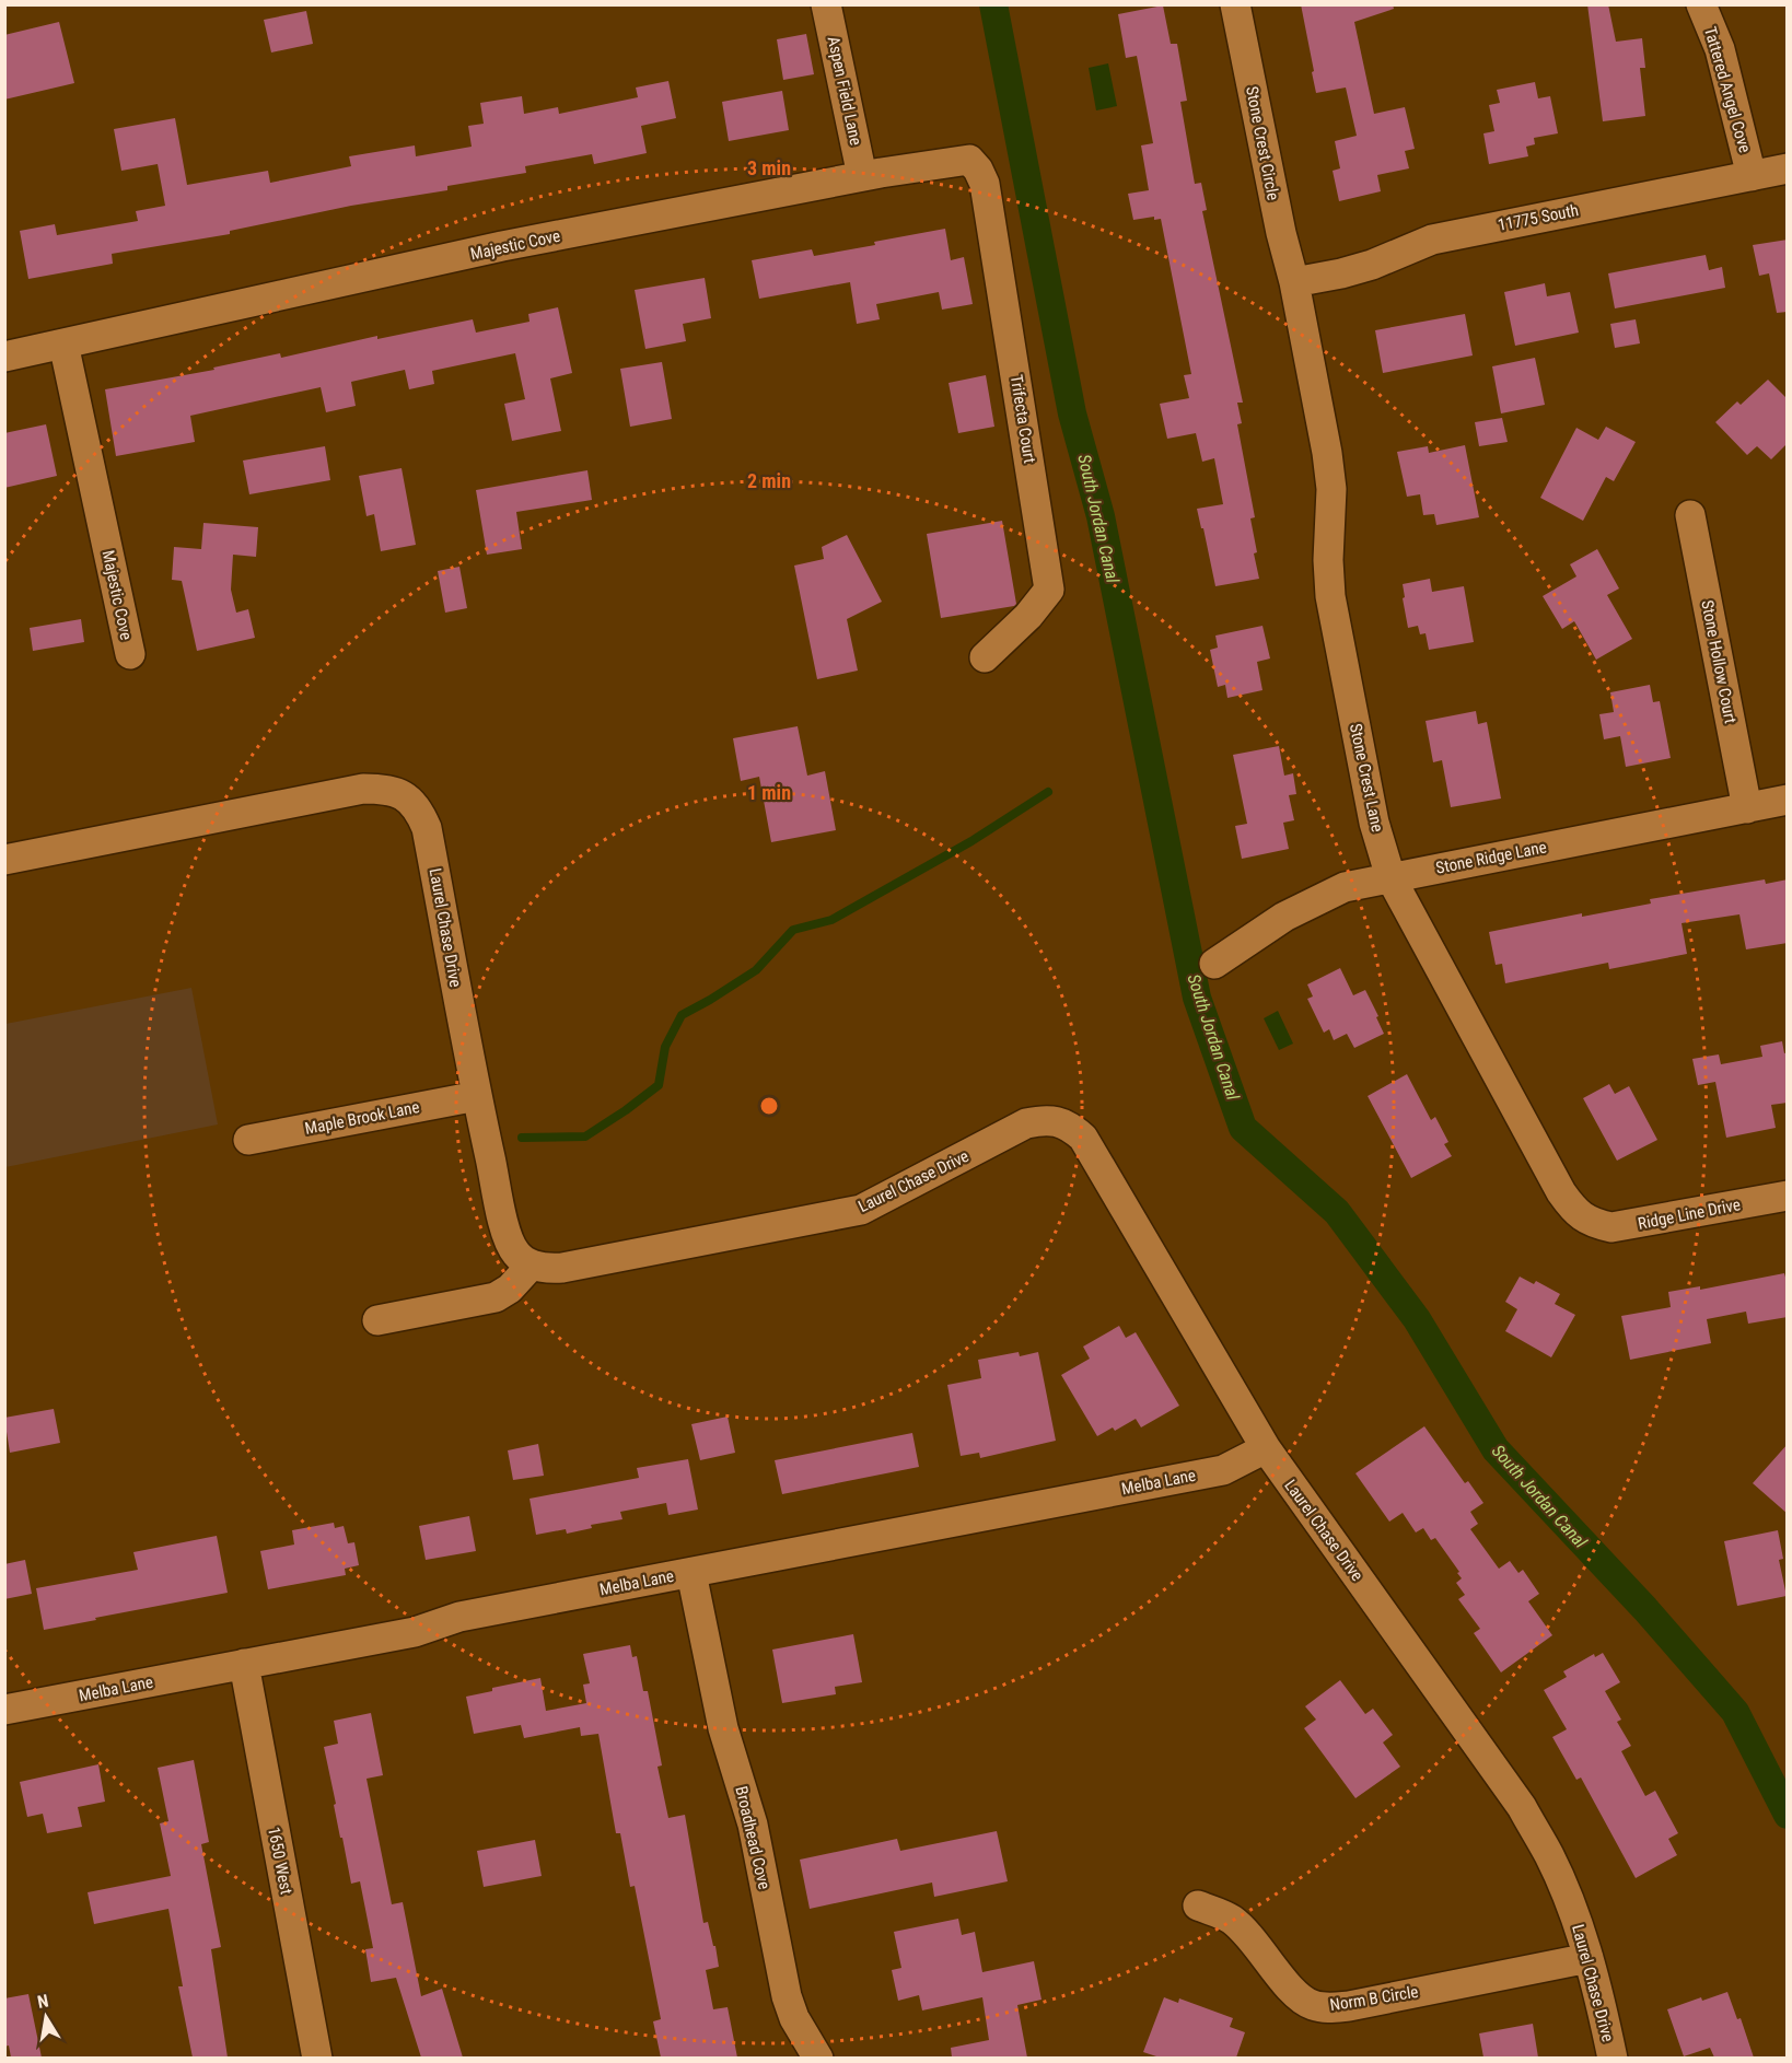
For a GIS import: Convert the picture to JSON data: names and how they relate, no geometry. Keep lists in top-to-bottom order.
{
  "streets": {
    "street": [
      "Tattered Angel Cove",
      "Aspen Field Lane",
      "Stone Crest Circle",
      "11775 South",
      "Majestic Cove",
      "Trifecta Court",
      "Stone Hollow Court",
      "Stone Crest Lane",
      "Stone Ridge Lane",
      "Laurel Chase Drive",
      "Maple Brook Lane",
      "Ridge Line Drive",
      "Melba Lane",
      "Broadhead Cove",
      "1650 West",
      "Norm B Circle"
    ]
  },
  "crossings": [
    ["Tattered Angel Cove", "11775 South"],
    ["Aspen Field Lane", "Majestic Cove"],
    ["Stone Crest Circle", "11775 South"],
    ["Stone Crest Circle", "Stone Crest Lane"],
    ["11775 South", "Stone Crest Lane"],
    ["Majestic Cove", "Trifecta Court"],
    ["Stone Hollow Court", "Stone Ridge Lane"],
    ["Stone Crest Lane", "Stone Ridge Lane"],
    ["Stone Crest Lane", "Ridge Line Drive"],
    ["Laurel Chase Drive", "Maple Brook Lane"],
    ["Laurel Chase Drive", "Melba Lane"],
    ["Laurel Chase Drive", "Norm B Circle"],
    ["Melba Lane", "Broadhead Cove"],
    ["Melba Lane", "1650 West"]
  ],
  "water": ["South Jordan Canal"],
  "north": "top",
  "rings": ["3 min", "2 min", "1 min"]
}
